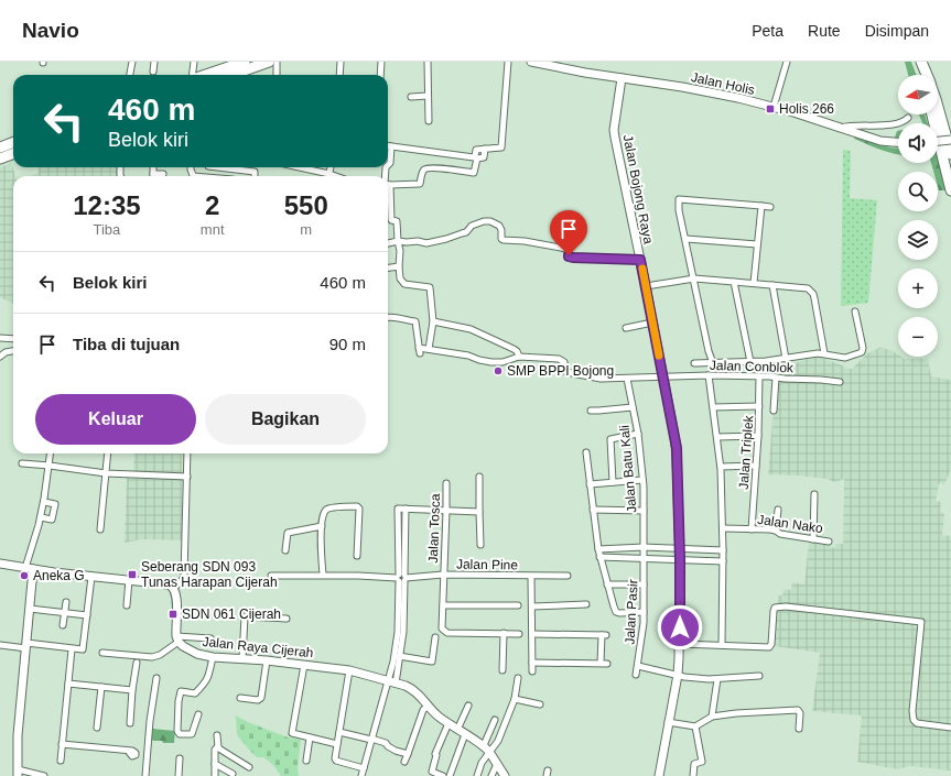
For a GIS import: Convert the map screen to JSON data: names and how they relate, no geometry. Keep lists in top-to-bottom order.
{
  "streets": {
    "street": [
      "Jalan Holis",
      "Jalan Bojong Raya",
      "Jalan Conblok",
      "Jalan Triplek",
      "Jalan Batu Kali",
      "Jalan Nako",
      "Jalan Tosca",
      "Jalan Pine",
      "Jalan Pasir",
      "Jalan Raya Cijerah"
    ]
  },
  "crossings": [
    ["Jalan Holis", "Jalan Bojong Raya"],
    ["Jalan Bojong Raya", "Jalan Conblok"],
    ["Jalan Conblok", "Jalan Triplek"],
    ["Jalan Conblok", "Jalan Batu Kali"],
    ["Jalan Triplek", "Jalan Nako"],
    ["Jalan Batu Kali", "Jalan Pasir"],
    ["Jalan Tosca", "Jalan Pine"]
  ],
  "places": {
    "transit": ["Holis 266", "Seberang SDN 093 Tunas Harapan Cijerah", "SDN 061 Cijerah"],
    "other": ["SMP BPPI Bojong", "Aneka G"]
  },
  "north": "left",
  "page": {
    "header": "Navio",
    "nav": ["Peta", "Rute", "Disimpan"],
    "map_buttons": ["+", "−"],
    "turn": ["460 m", "Belok kiri"],
    "eta": [
      "12:35",
      "Tiba",
      "2",
      "mnt",
      "550",
      "m"
    ],
    "list": [
      {
        "name": "Belok kiri",
        "value": "460 m"
      },
      {
        "name": "Tiba di tujuan",
        "value": "90 m"
      }
    ],
    "buttons": ["Keluar", "Bagikan"]
  }
}
